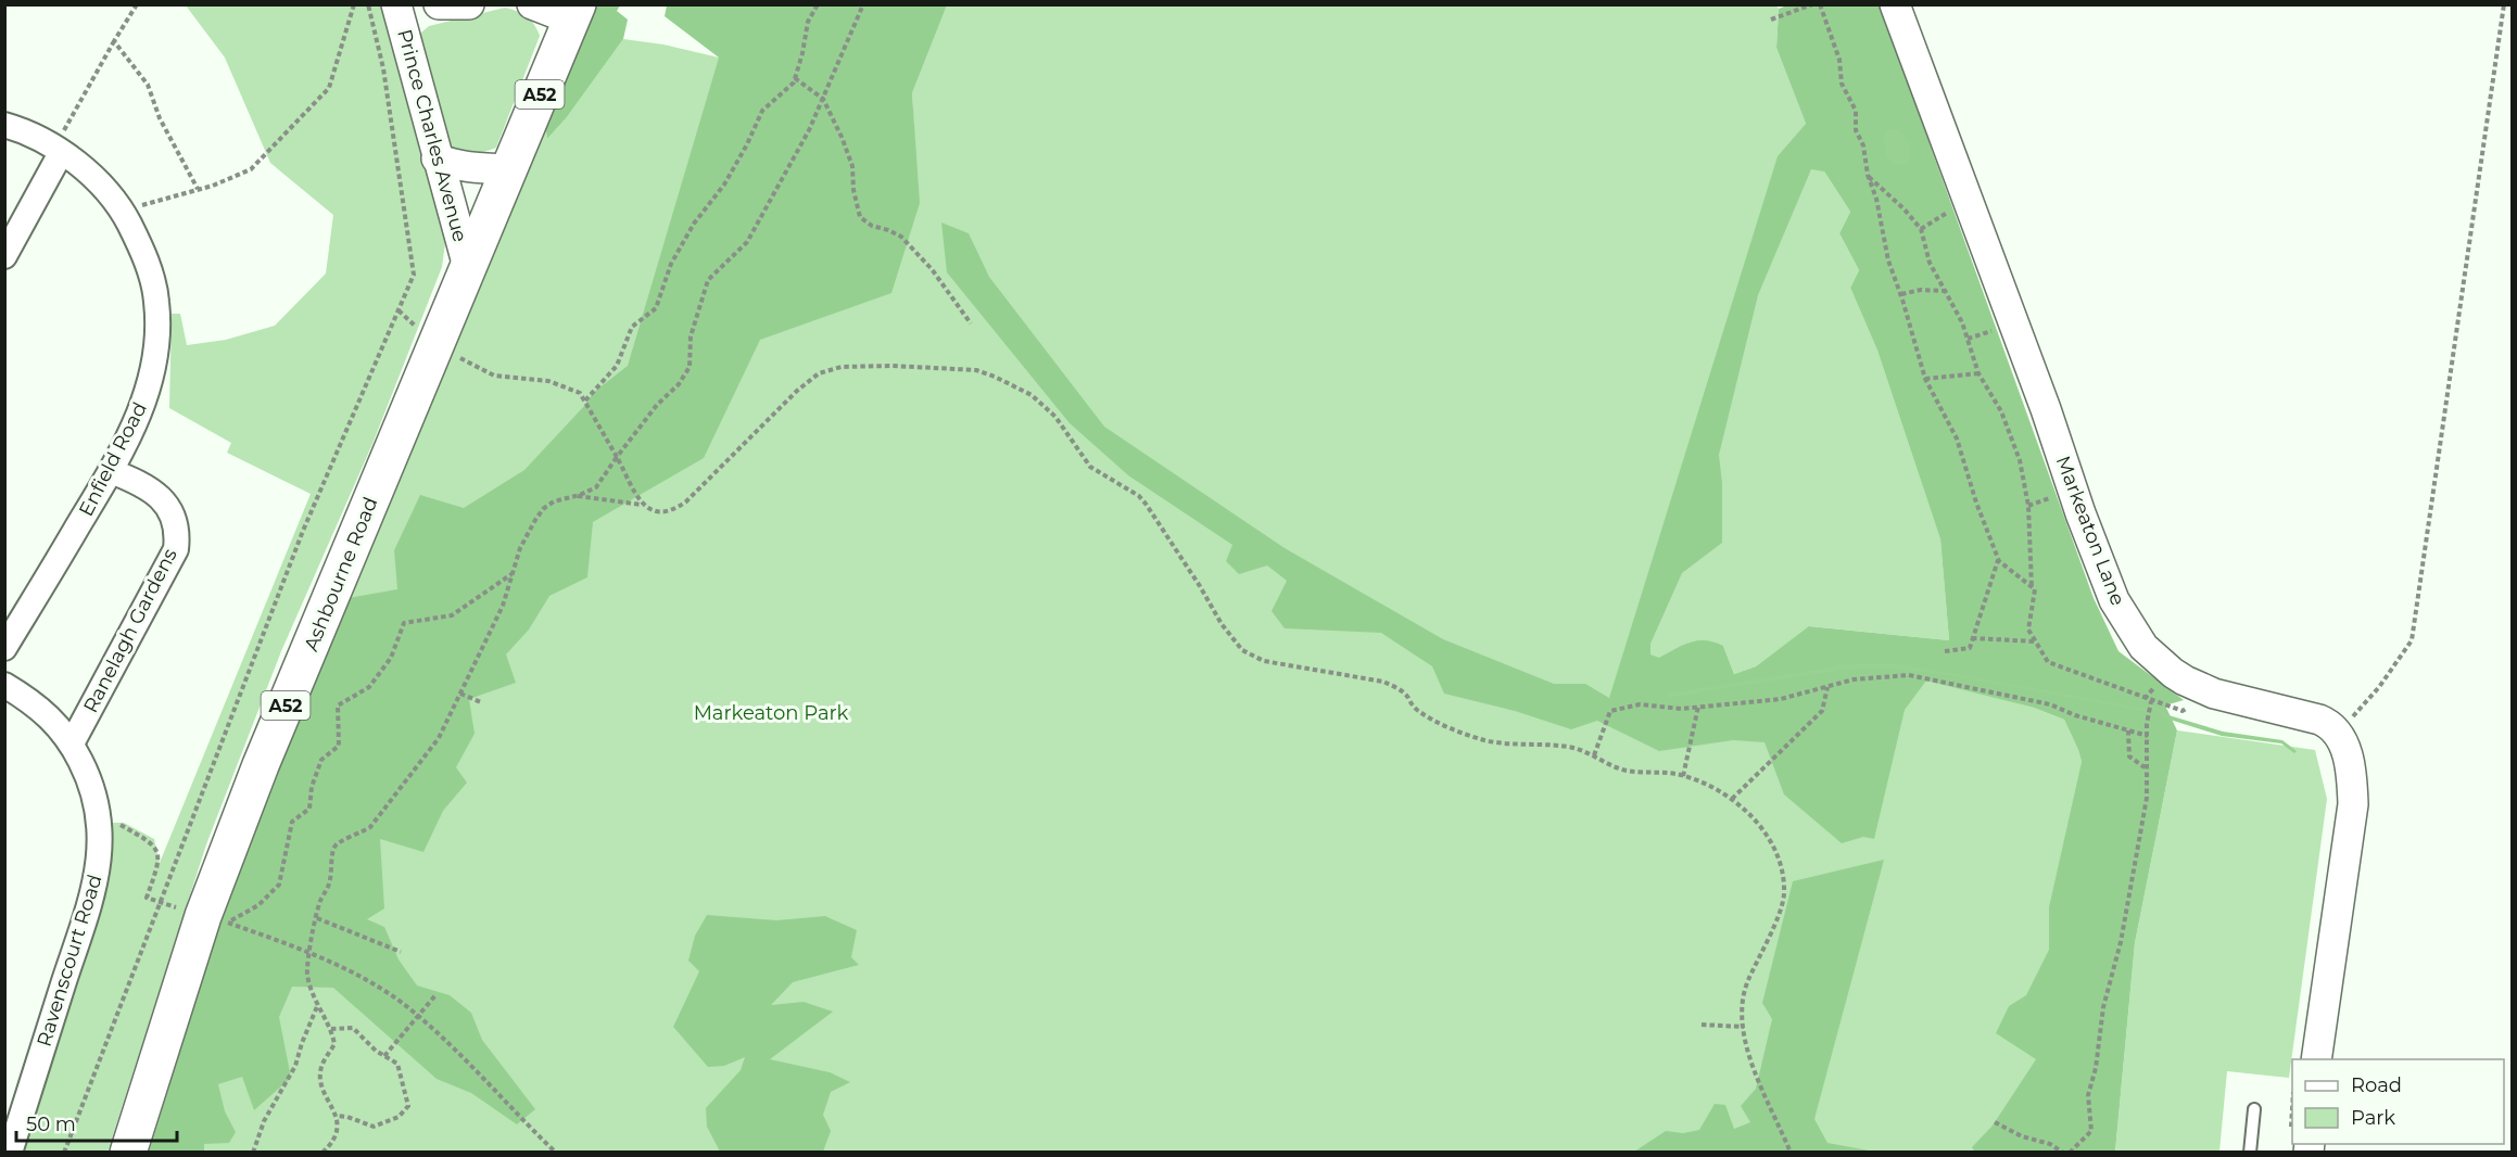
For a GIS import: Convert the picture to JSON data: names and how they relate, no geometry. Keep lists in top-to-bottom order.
{
  "streets": {
    "highway": ["A52", "Ashbourne Road"],
    "street": [
      "Prince Charles Avenue",
      "Enfield Road",
      "Markeaton Lane",
      "Ranelagh Gardens",
      "Ravenscourt Road"
    ]
  },
  "crossings": [
    ["Prince Charles Avenue", "Ashbourne Road"],
    ["Enfield Road", "Ranelagh Gardens"],
    ["Ranelagh Gardens", "Ravenscourt Road"]
  ],
  "parks": ["Markeaton Park"],
  "legend": ["Road", "Park"],
  "scale_bar": "50 m"
}
